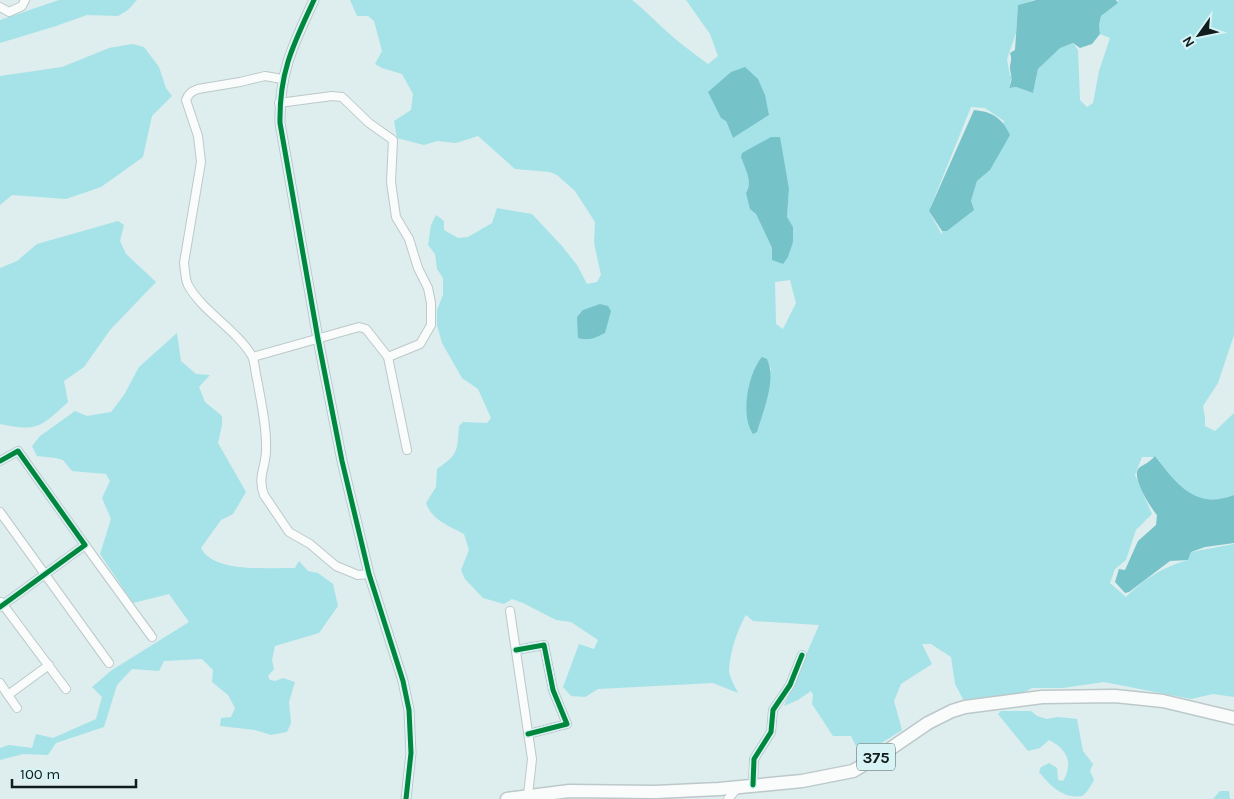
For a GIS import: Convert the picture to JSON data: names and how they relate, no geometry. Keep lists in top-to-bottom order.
{
  "streets": {
    "highway": ["375"]
  },
  "scale_bar": "100 m",
  "north": "bottom left"
}
